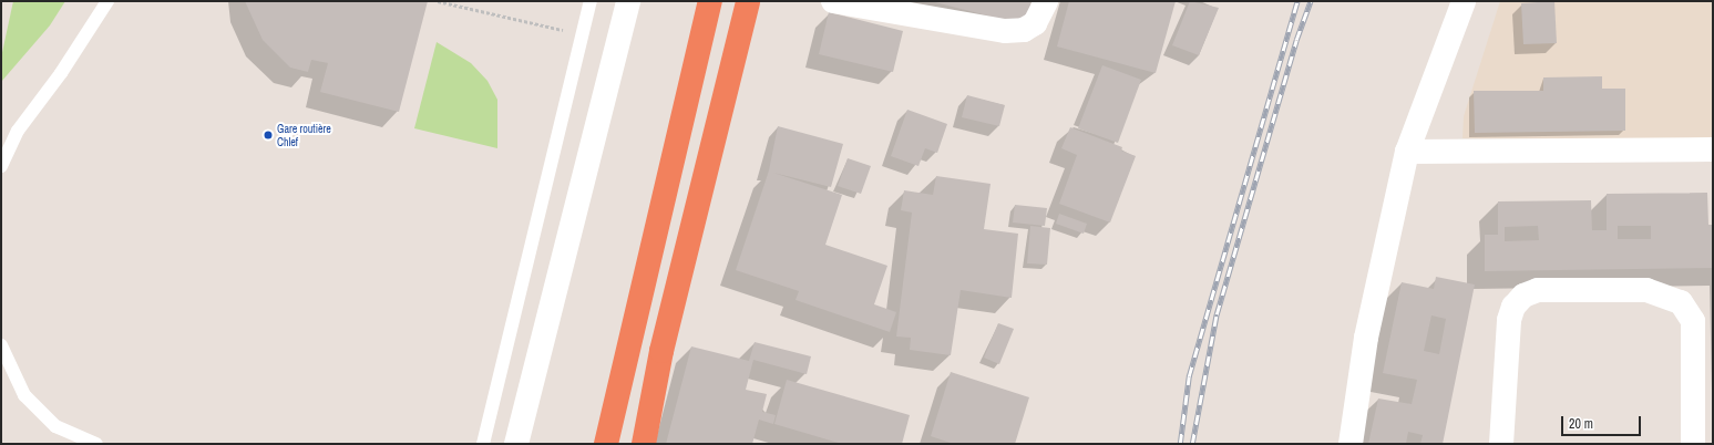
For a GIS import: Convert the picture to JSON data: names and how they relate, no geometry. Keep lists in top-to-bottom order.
{
  "places": ["Gare routière Chlef"],
  "scale_bar": "20 m"
}
